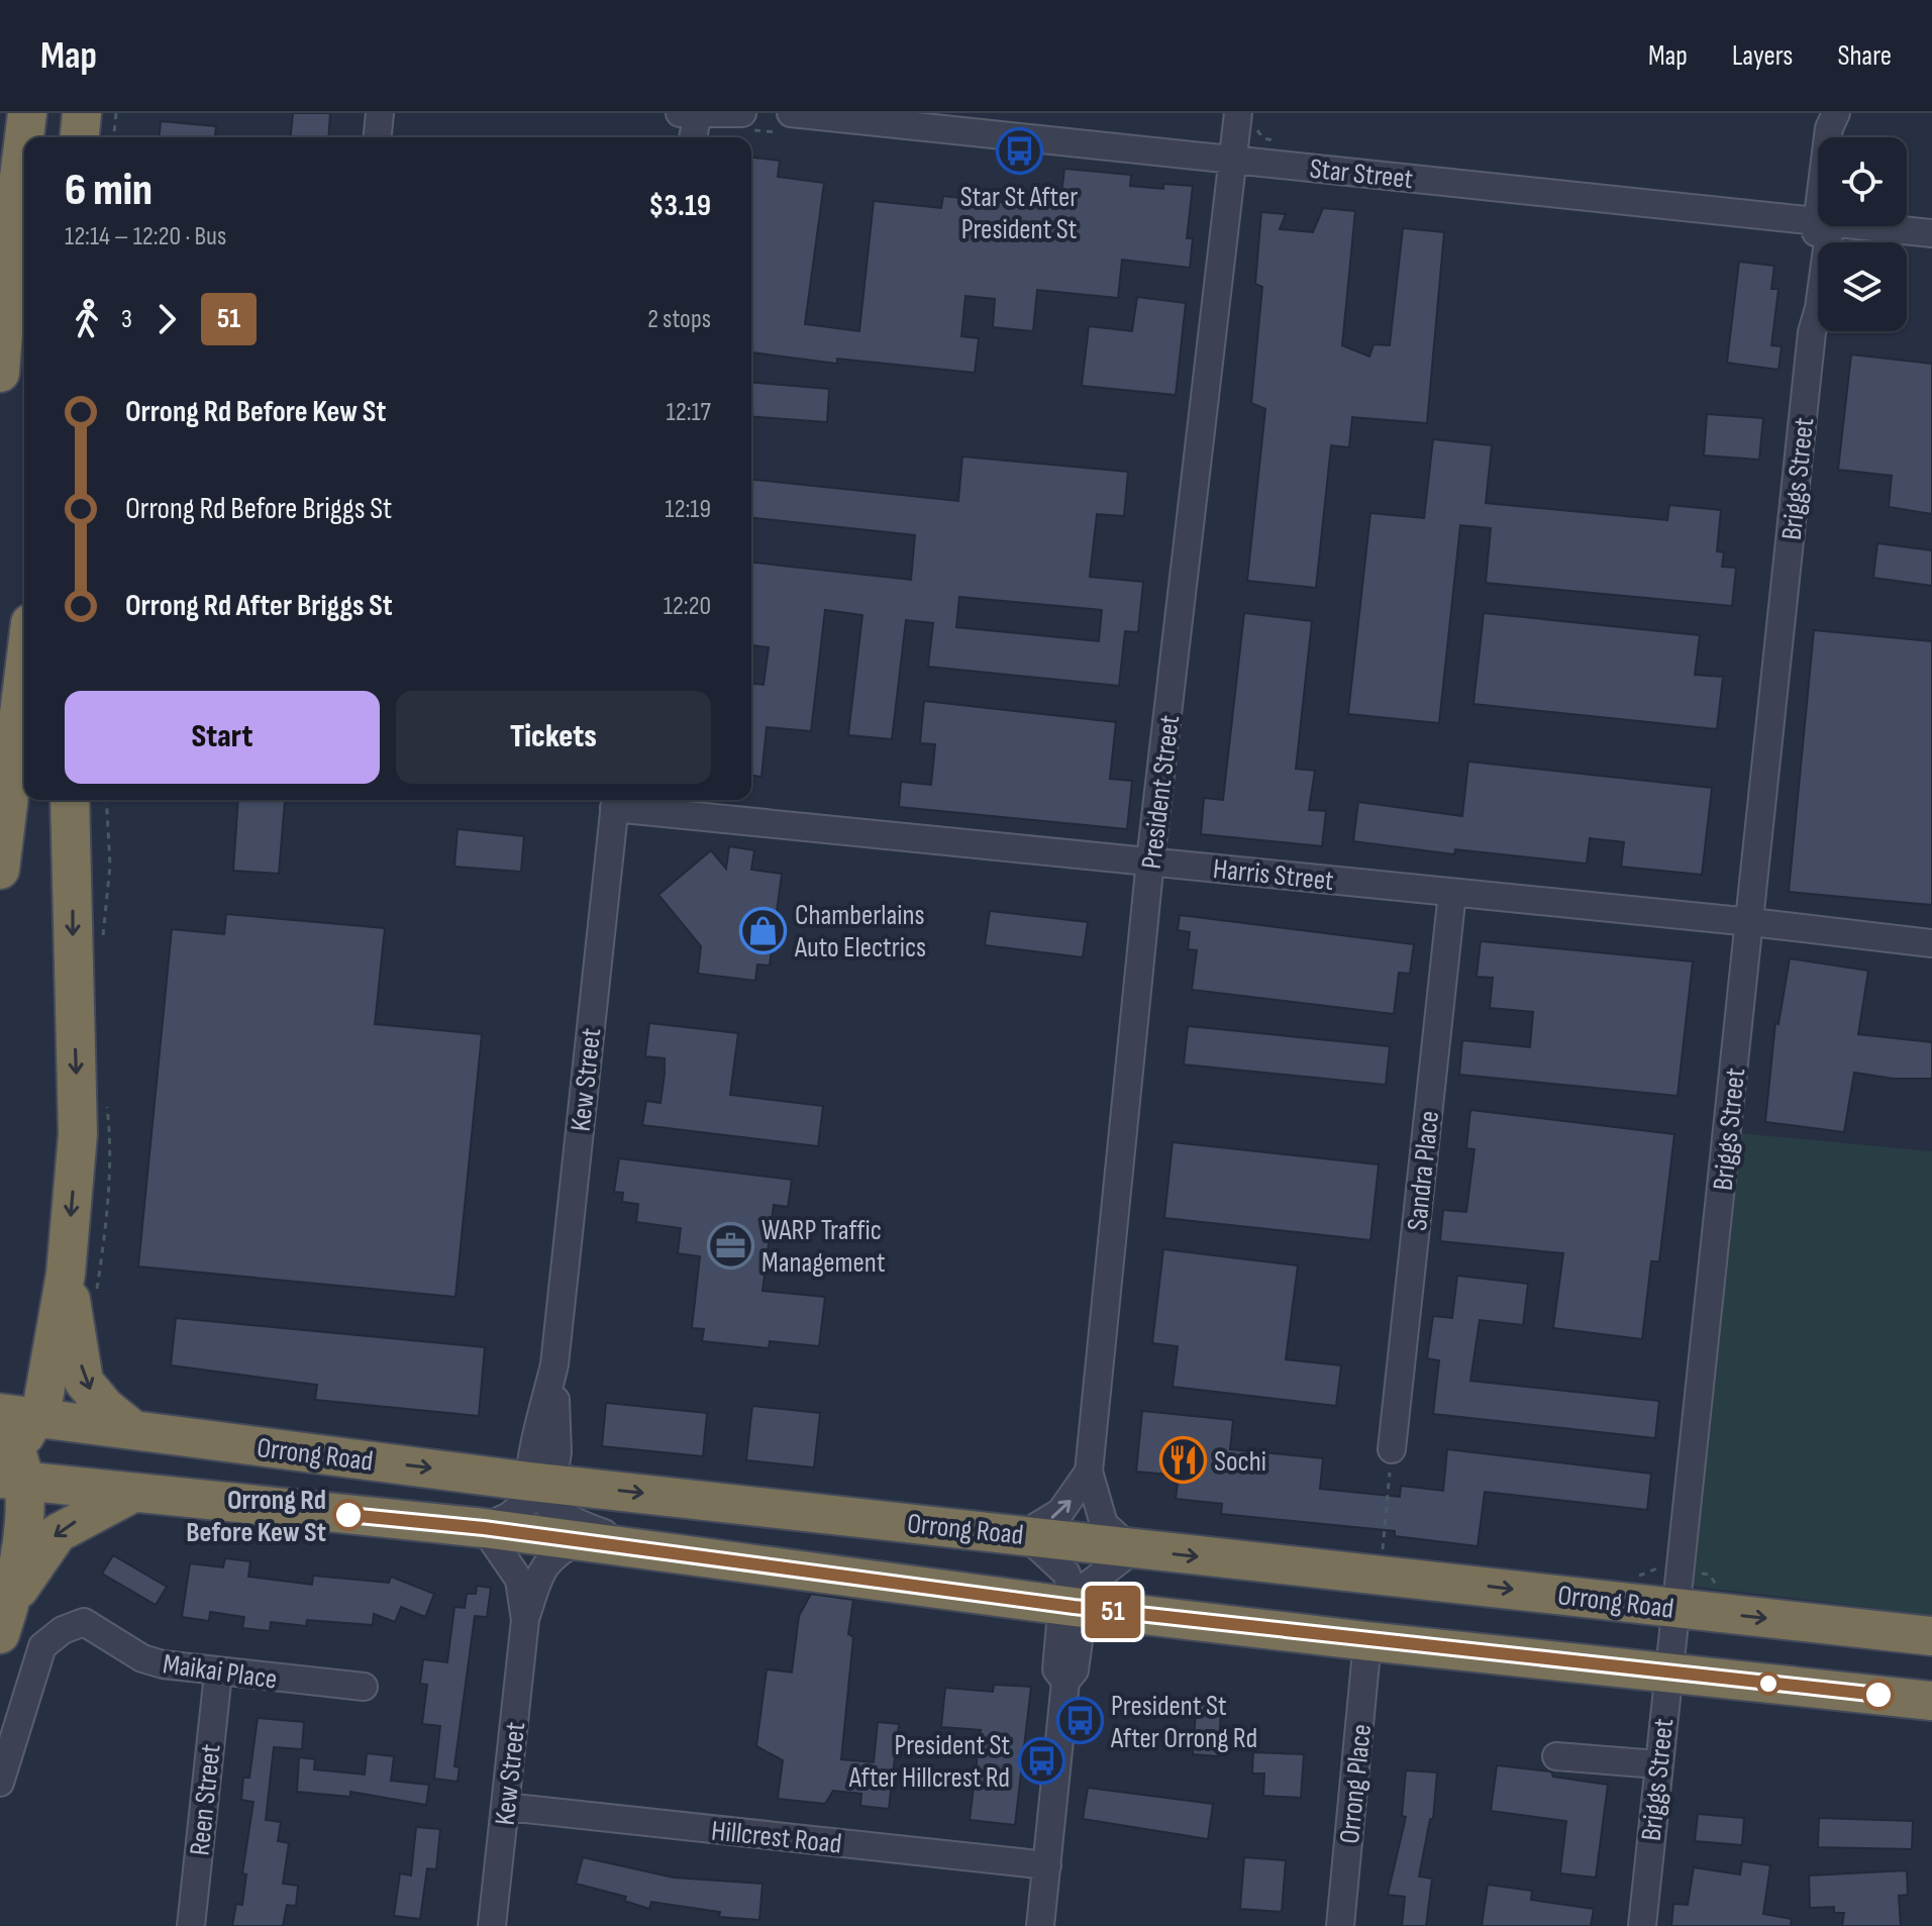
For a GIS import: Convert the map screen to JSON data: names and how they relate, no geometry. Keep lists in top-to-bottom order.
{
  "streets": {
    "highway": ["Orrong Road"],
    "street": [
      "Star Street",
      "Briggs Street",
      "President Street",
      "Harris Street",
      "Kew Street",
      "Sandra Place",
      "Maikai Place",
      "Orrong Place",
      "Reen Street",
      "Hillcrest Road"
    ]
  },
  "crossings": [
    ["Star Street", "President Street"],
    ["Briggs Street", "Harris Street"],
    ["Briggs Street", "Orrong Road"],
    ["President Street", "Harris Street"],
    ["President Street", "Orrong Road"],
    ["Harris Street", "Kew Street"],
    ["Harris Street", "Sandra Place"],
    ["Kew Street", "Orrong Road"],
    ["Kew Street", "Hillcrest Road"],
    ["Orrong Road", "Orrong Place"],
    ["Maikai Place", "Reen Street"]
  ],
  "places": {
    "bus stop": ["Star St After President St", "President St After Orrong Rd", "President St After Hillcrest Rd"],
    "shop": ["Chamberlains Auto Electrics"],
    "office": ["WARP Traffic Management"],
    "restaurant": ["Sochi"],
    "other": ["Orrong Rd Before Kew St"]
  },
  "lines": ["bus line 51"],
  "page": {
    "header": "Map",
    "nav": ["Map", "Layers", "Share"],
    "on_map": "51",
    "heading": ["6 min", "12:14 – 12:20 · Bus", "$3.19"],
    "legs": ["3", "51", "2 stops"],
    "list": [
      {
        "name": "Orrong Rd Before Kew St",
        "value": "12:17"
      },
      {
        "name": "Orrong Rd Before Briggs St",
        "value": "12:19"
      },
      {
        "name": "Orrong Rd After Briggs St",
        "value": "12:20"
      }
    ],
    "buttons": ["Start", "Tickets"]
  }
}
